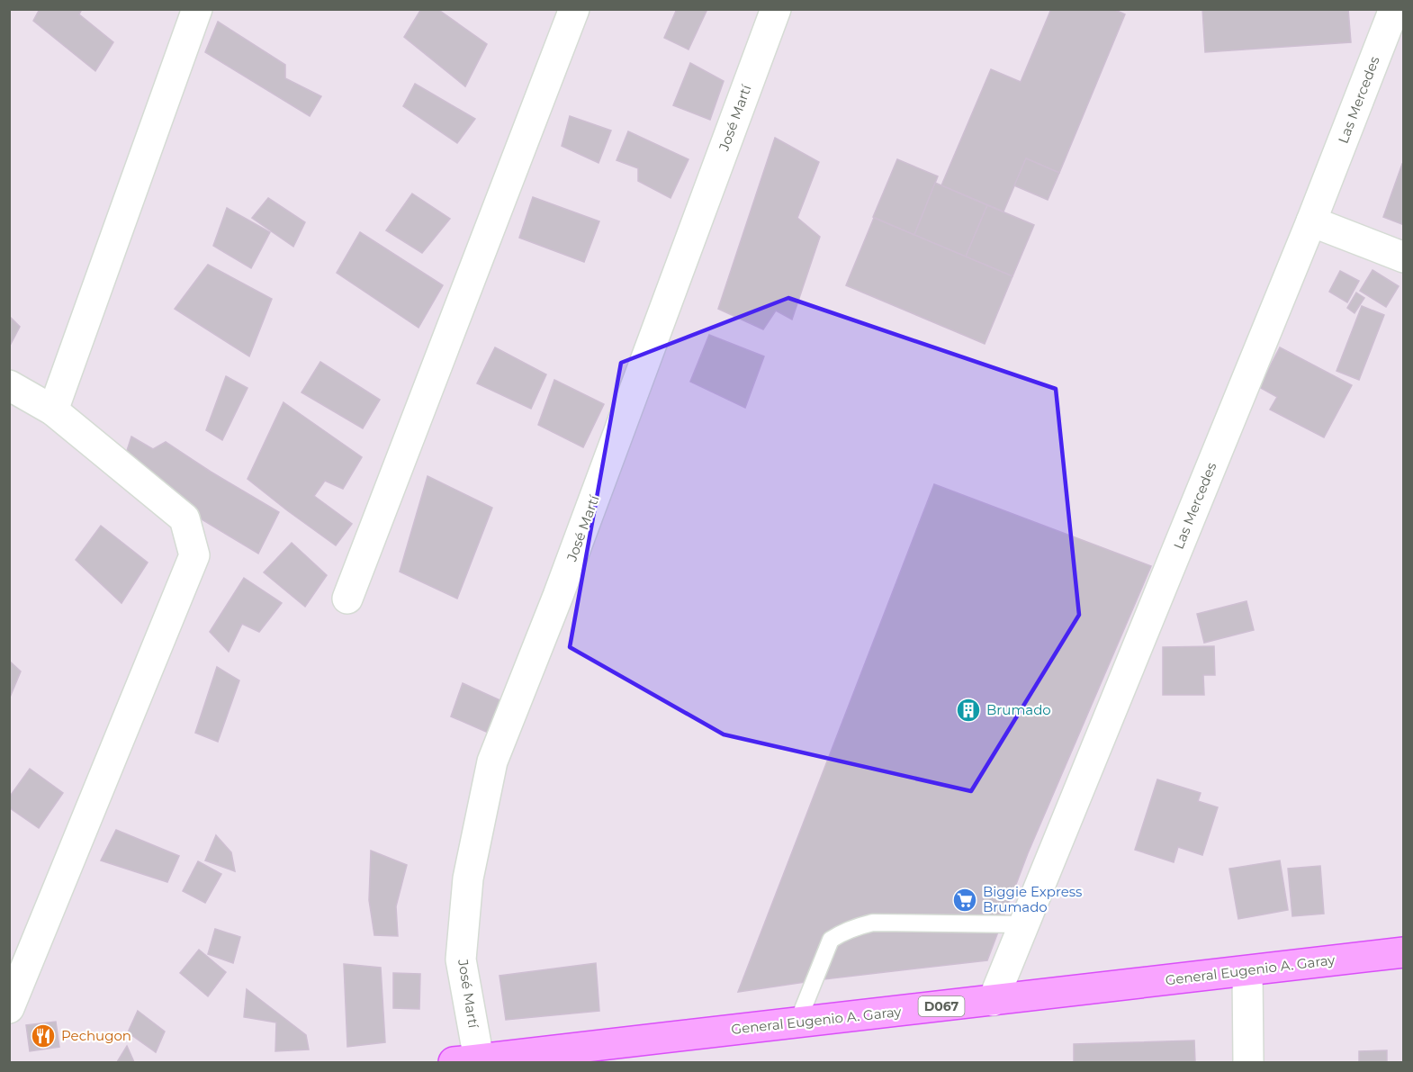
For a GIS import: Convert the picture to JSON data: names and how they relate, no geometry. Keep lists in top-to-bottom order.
{
  "streets": {
    "main road": ["General Eugenio A. Garay", "D067"],
    "street": ["Las Mercedes", "José Martí"]
  },
  "crossings": [
    ["Las Mercedes", "General Eugenio A. Garay"],
    ["José Martí", "General Eugenio A. Garay"]
  ],
  "places": {
    "building": ["Brumado"],
    "supermarket": ["Biggie Express Brumado"],
    "restaurant": ["Pechugon"]
  }
}
